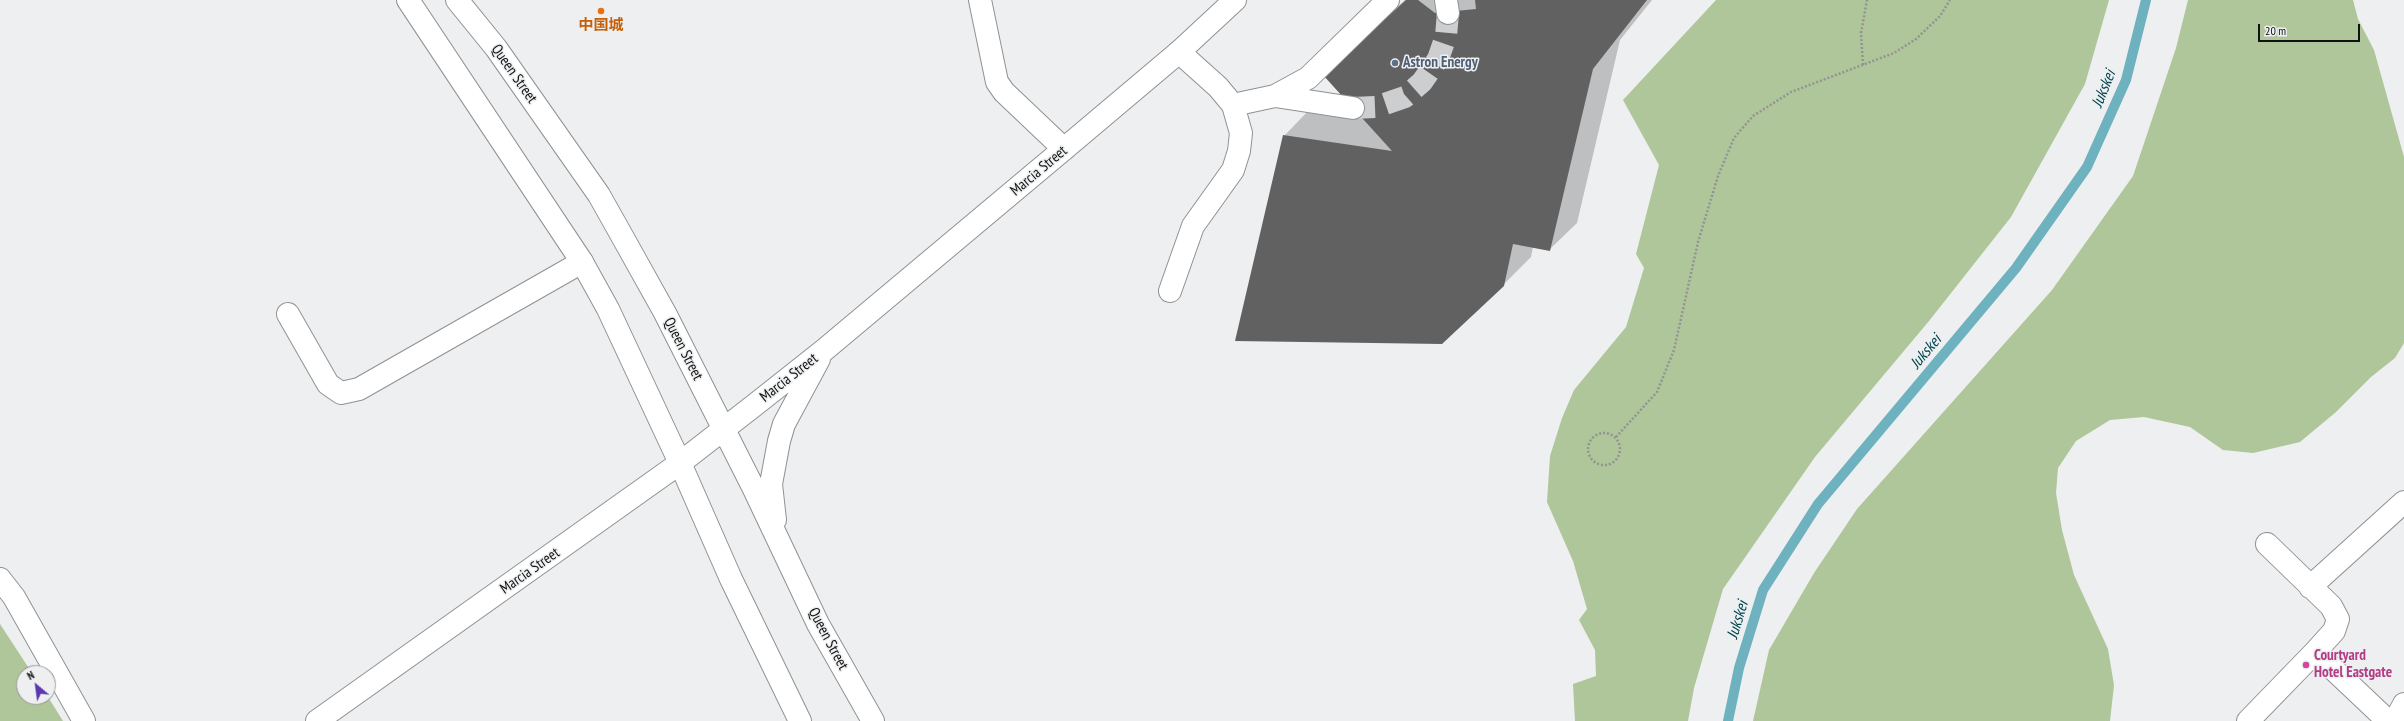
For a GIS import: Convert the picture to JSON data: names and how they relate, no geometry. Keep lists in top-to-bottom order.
{
  "streets": {
    "main road": ["Queen Street", "Marcia Street"]
  },
  "crossings": [
    ["Queen Street", "Marcia Street"]
  ],
  "water": ["Jukskei"],
  "places": ["中国城", "Astron Energy", "Courtyard Hotel Eastgate"],
  "scale_bar": "20 m",
  "north": "top left"
}
